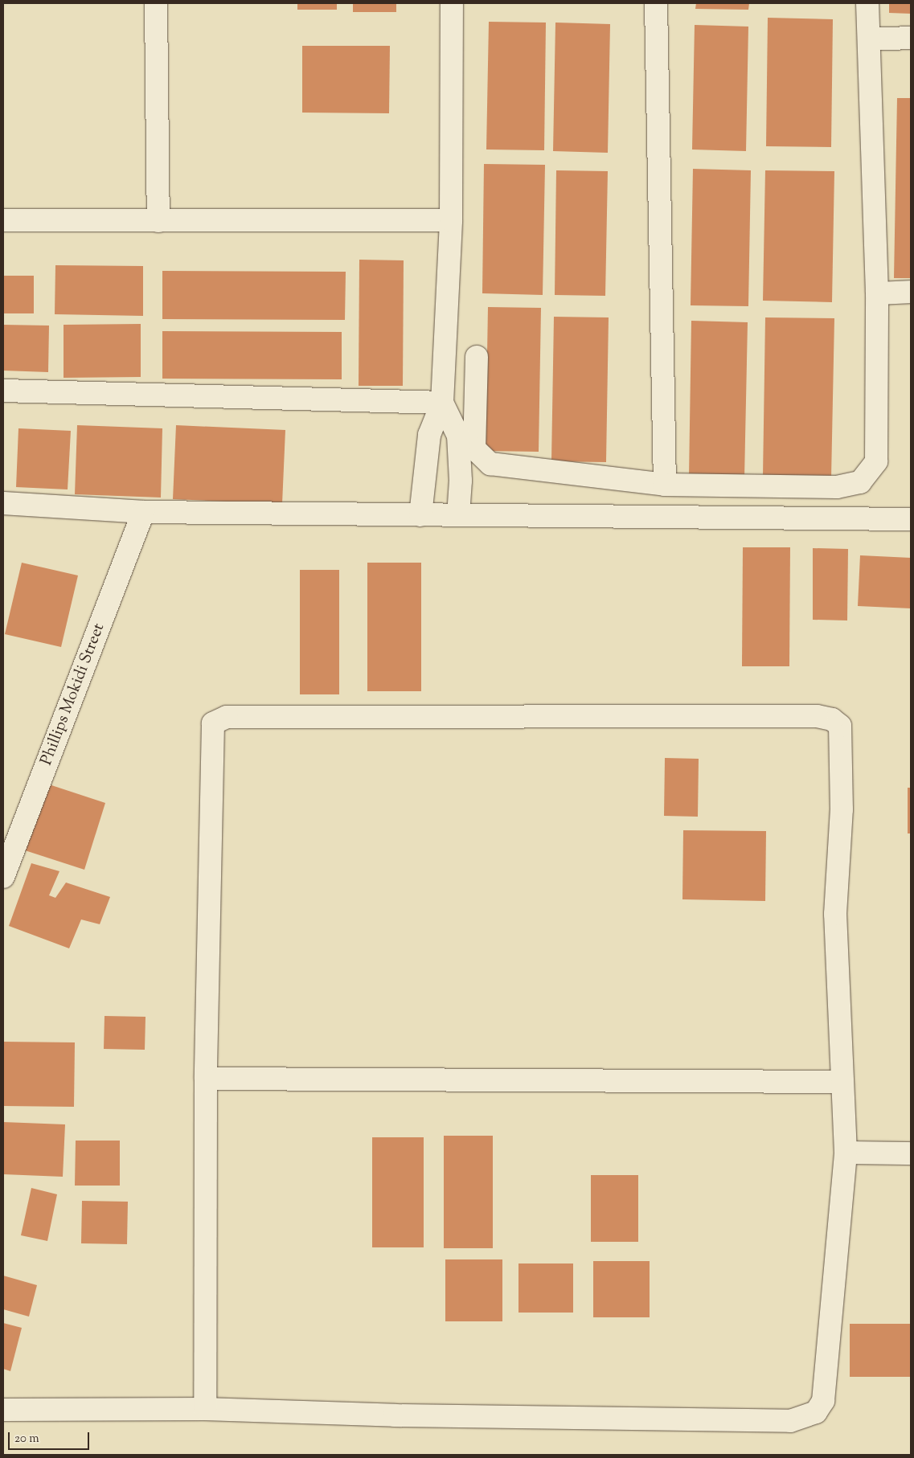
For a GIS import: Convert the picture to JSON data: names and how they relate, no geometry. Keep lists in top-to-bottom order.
{
  "streets": {
    "street": ["Phillips Mokidi Street"]
  },
  "scale_bar": "20 m"
}
